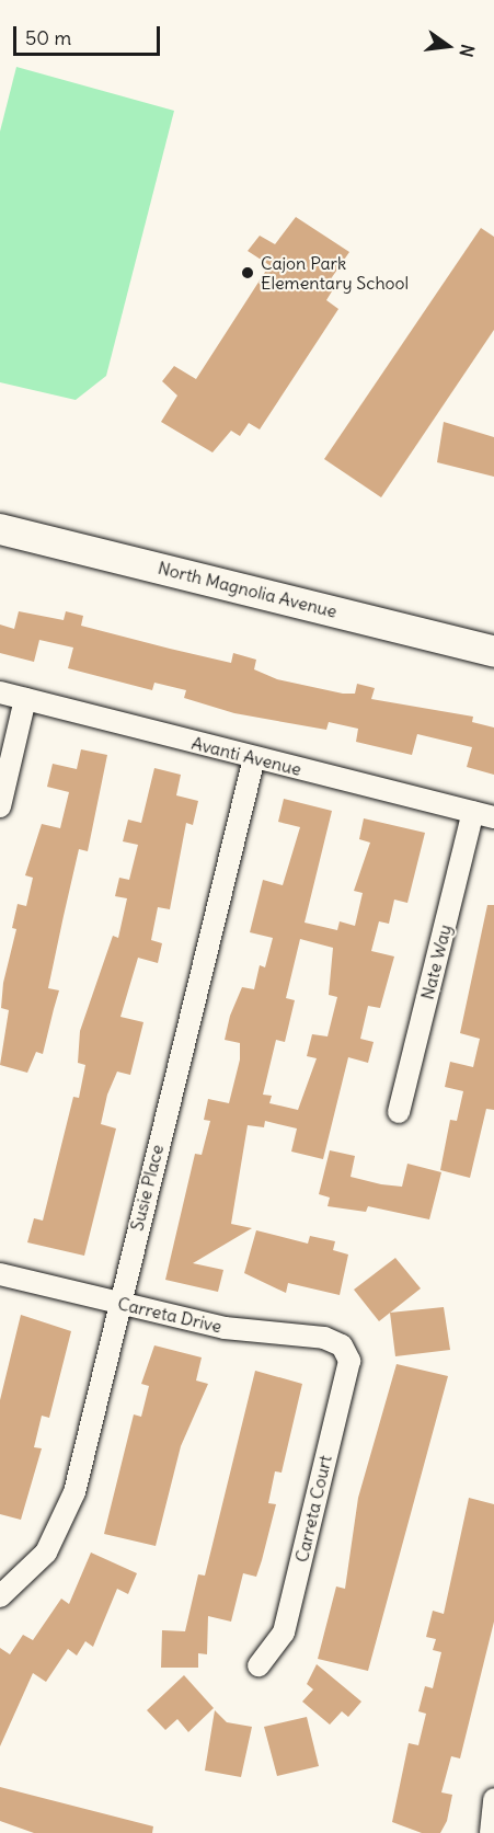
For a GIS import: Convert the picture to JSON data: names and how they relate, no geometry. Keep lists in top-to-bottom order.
{
  "streets": {
    "main road": ["North Magnolia Avenue"],
    "street": [
      "Avanti Avenue",
      "Nate Way",
      "Susie Place",
      "Carreta Drive",
      "Carreta Court"
    ]
  },
  "crossings": [
    ["Avanti Avenue", "Nate Way"],
    ["Avanti Avenue", "Susie Place"],
    ["Susie Place", "Carreta Drive"],
    ["Carreta Drive", "Carreta Court"]
  ],
  "places": ["Cajon Park Elementary School"],
  "scale_bar": "50 m",
  "north": "right"
}
